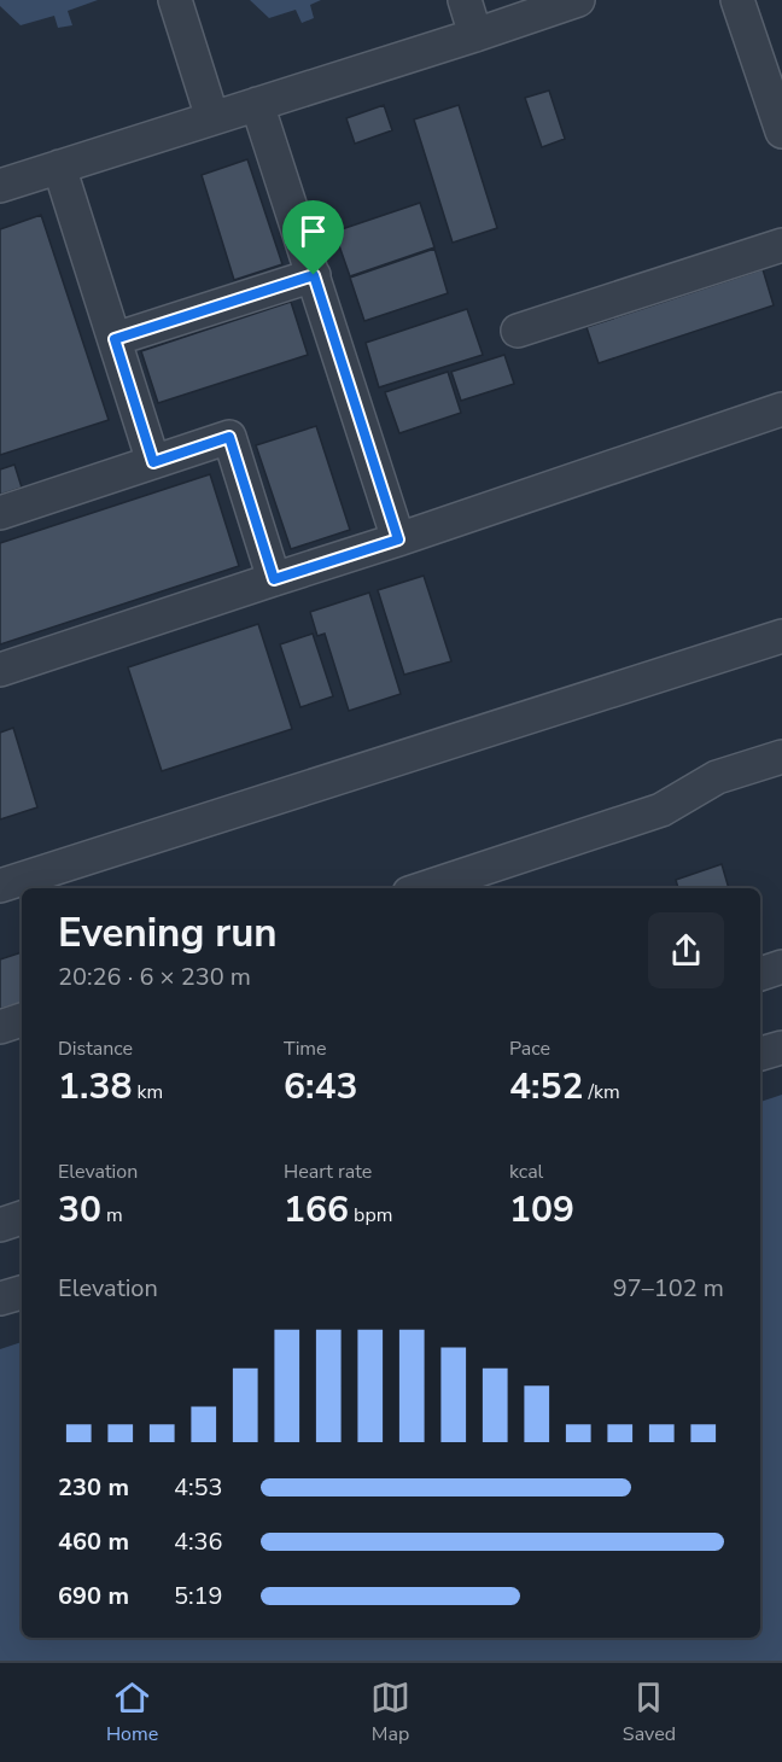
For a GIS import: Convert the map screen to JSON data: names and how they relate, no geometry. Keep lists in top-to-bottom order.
{
  "page": {
    "heading": ["Evening run", "20:26 · 6 × 230 m"],
    "stats": [
      ["Distance", "1.38 km"],
      ["Time", "6:43"],
      ["Pace", "4:52 /km"],
      ["Elevation", "30 m"],
      ["Heart rate", "166 bpm"],
      ["kcal", "109"]
    ],
    "chart": ["Elevation", "97–102 m"],
    "list": [
      {
        "name": "230 m",
        "note": "4:53"
      },
      {
        "name": "460 m",
        "note": "4:36"
      },
      {
        "name": "690 m",
        "note": "5:19"
      }
    ],
    "tabs": ["Home", "Map", "Saved"]
  }
}
